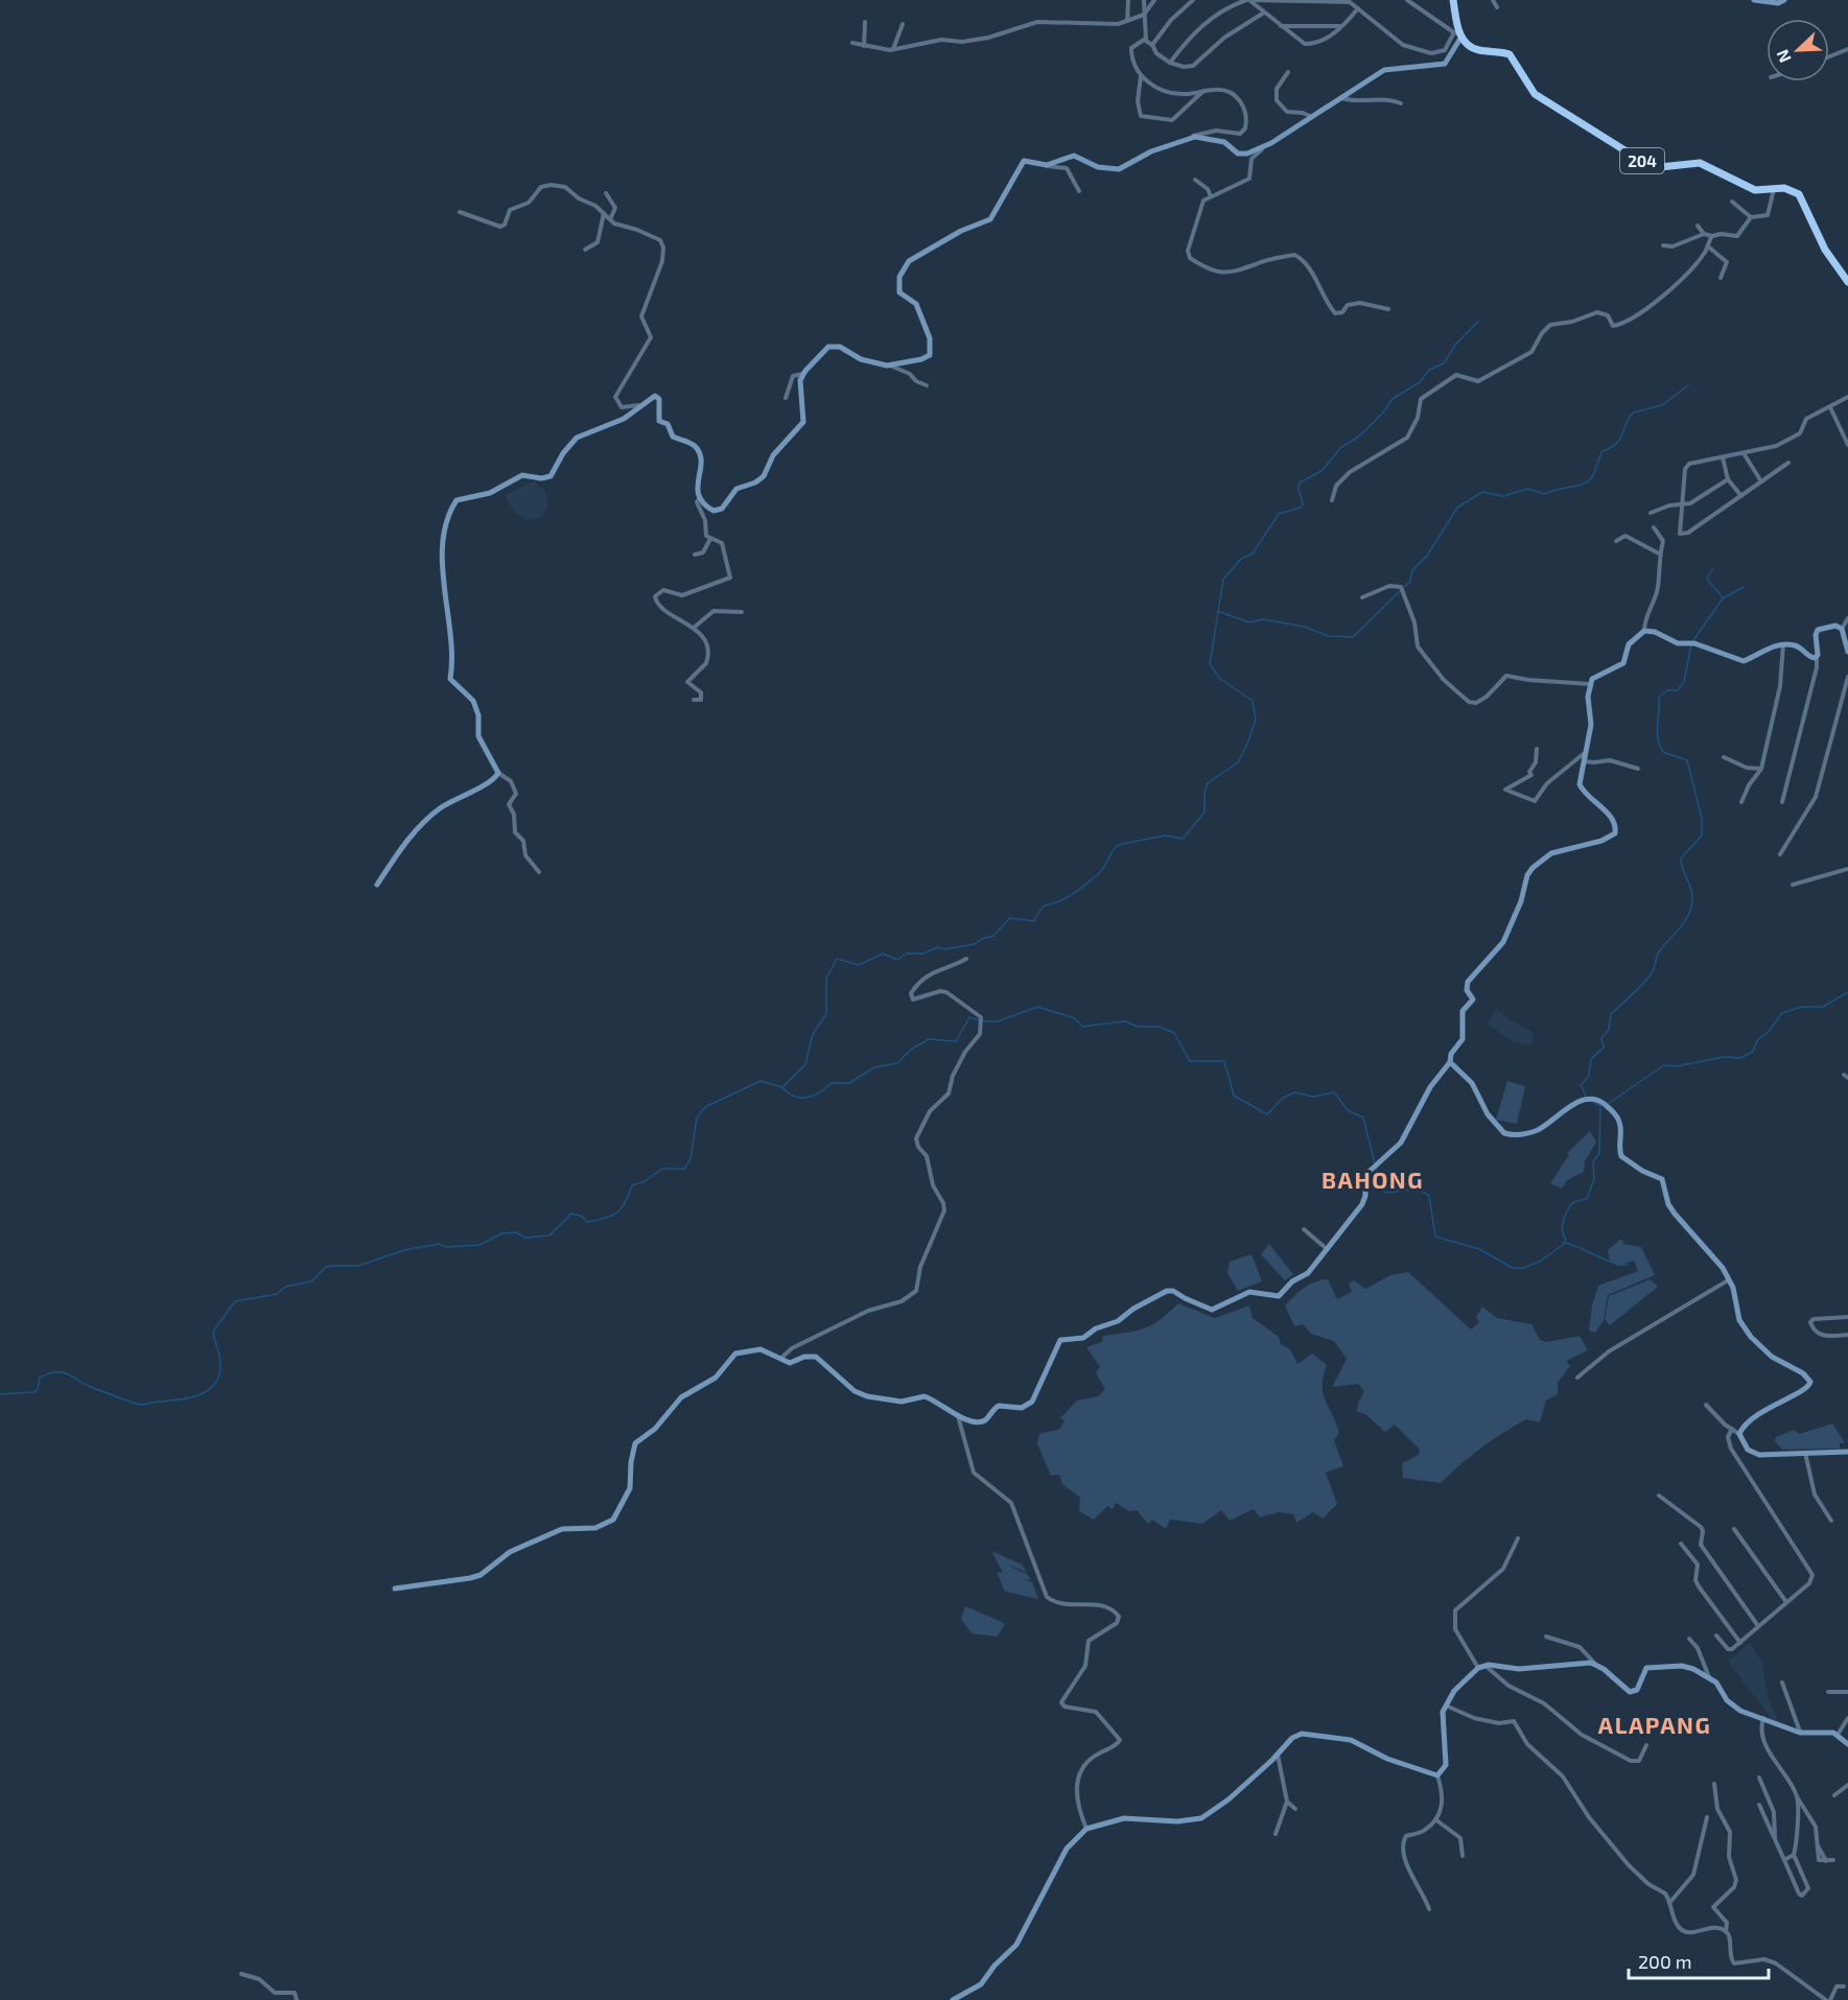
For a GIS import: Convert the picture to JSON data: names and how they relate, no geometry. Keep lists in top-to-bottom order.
{
  "streets": {
    "highway": ["204"]
  },
  "districts": ["BAHONG", "ALAPANG"],
  "scale_bar": "200 m",
  "north": "bottom left"
}
